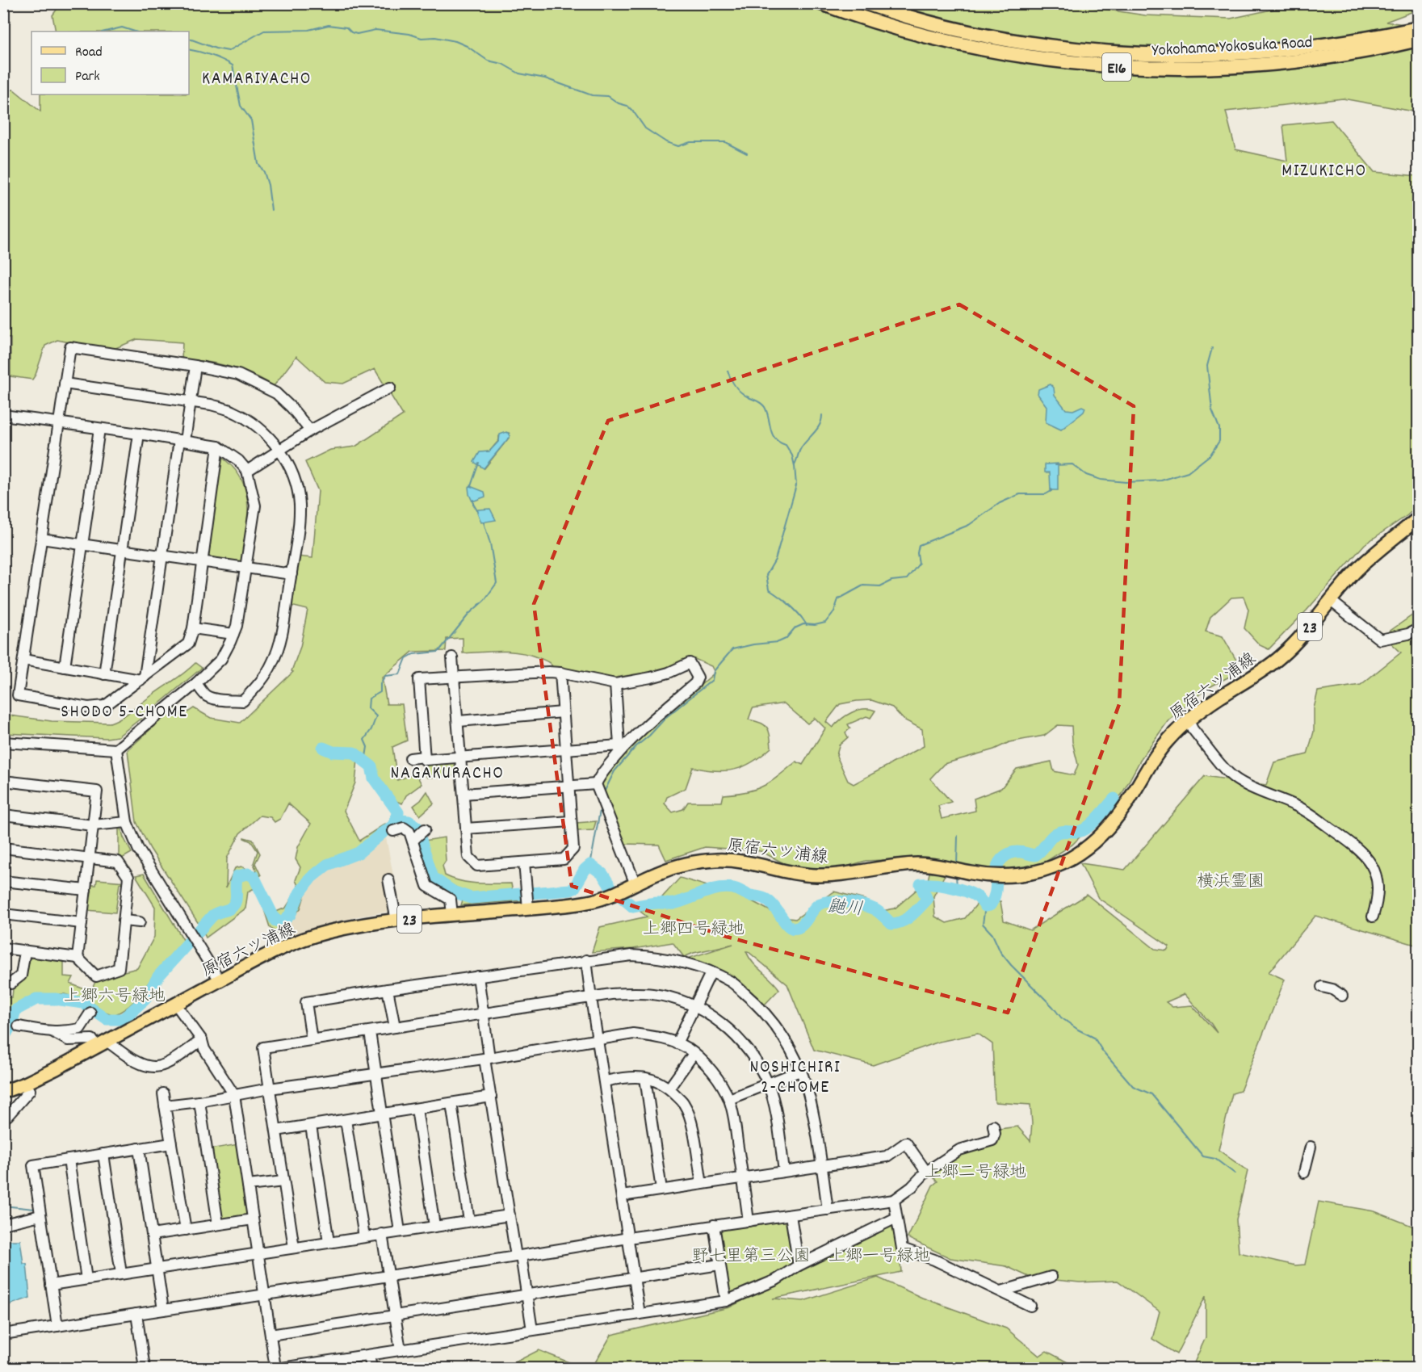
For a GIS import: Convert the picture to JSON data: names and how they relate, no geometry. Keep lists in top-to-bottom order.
{
  "streets": {
    "highway": ["Yokohama Yokosuka Road", "E16"],
    "main road": ["23", "原宿六ツ浦線"]
  },
  "districts": [
    "KAMARIYACHO",
    "MIZUKICHO",
    "SHODO 5-CHOME",
    "NAGAKURACHO",
    "NOSHICHIRI 2-CHOME"
  ],
  "water": ["鼬川"],
  "parks": [
    "横浜霊園",
    "上郷四号緑地",
    "上郷六号緑地",
    "上郷二号緑地",
    "野七里第三公園",
    "上郷一号緑地"
  ],
  "legend": ["Road", "Park"]
}
